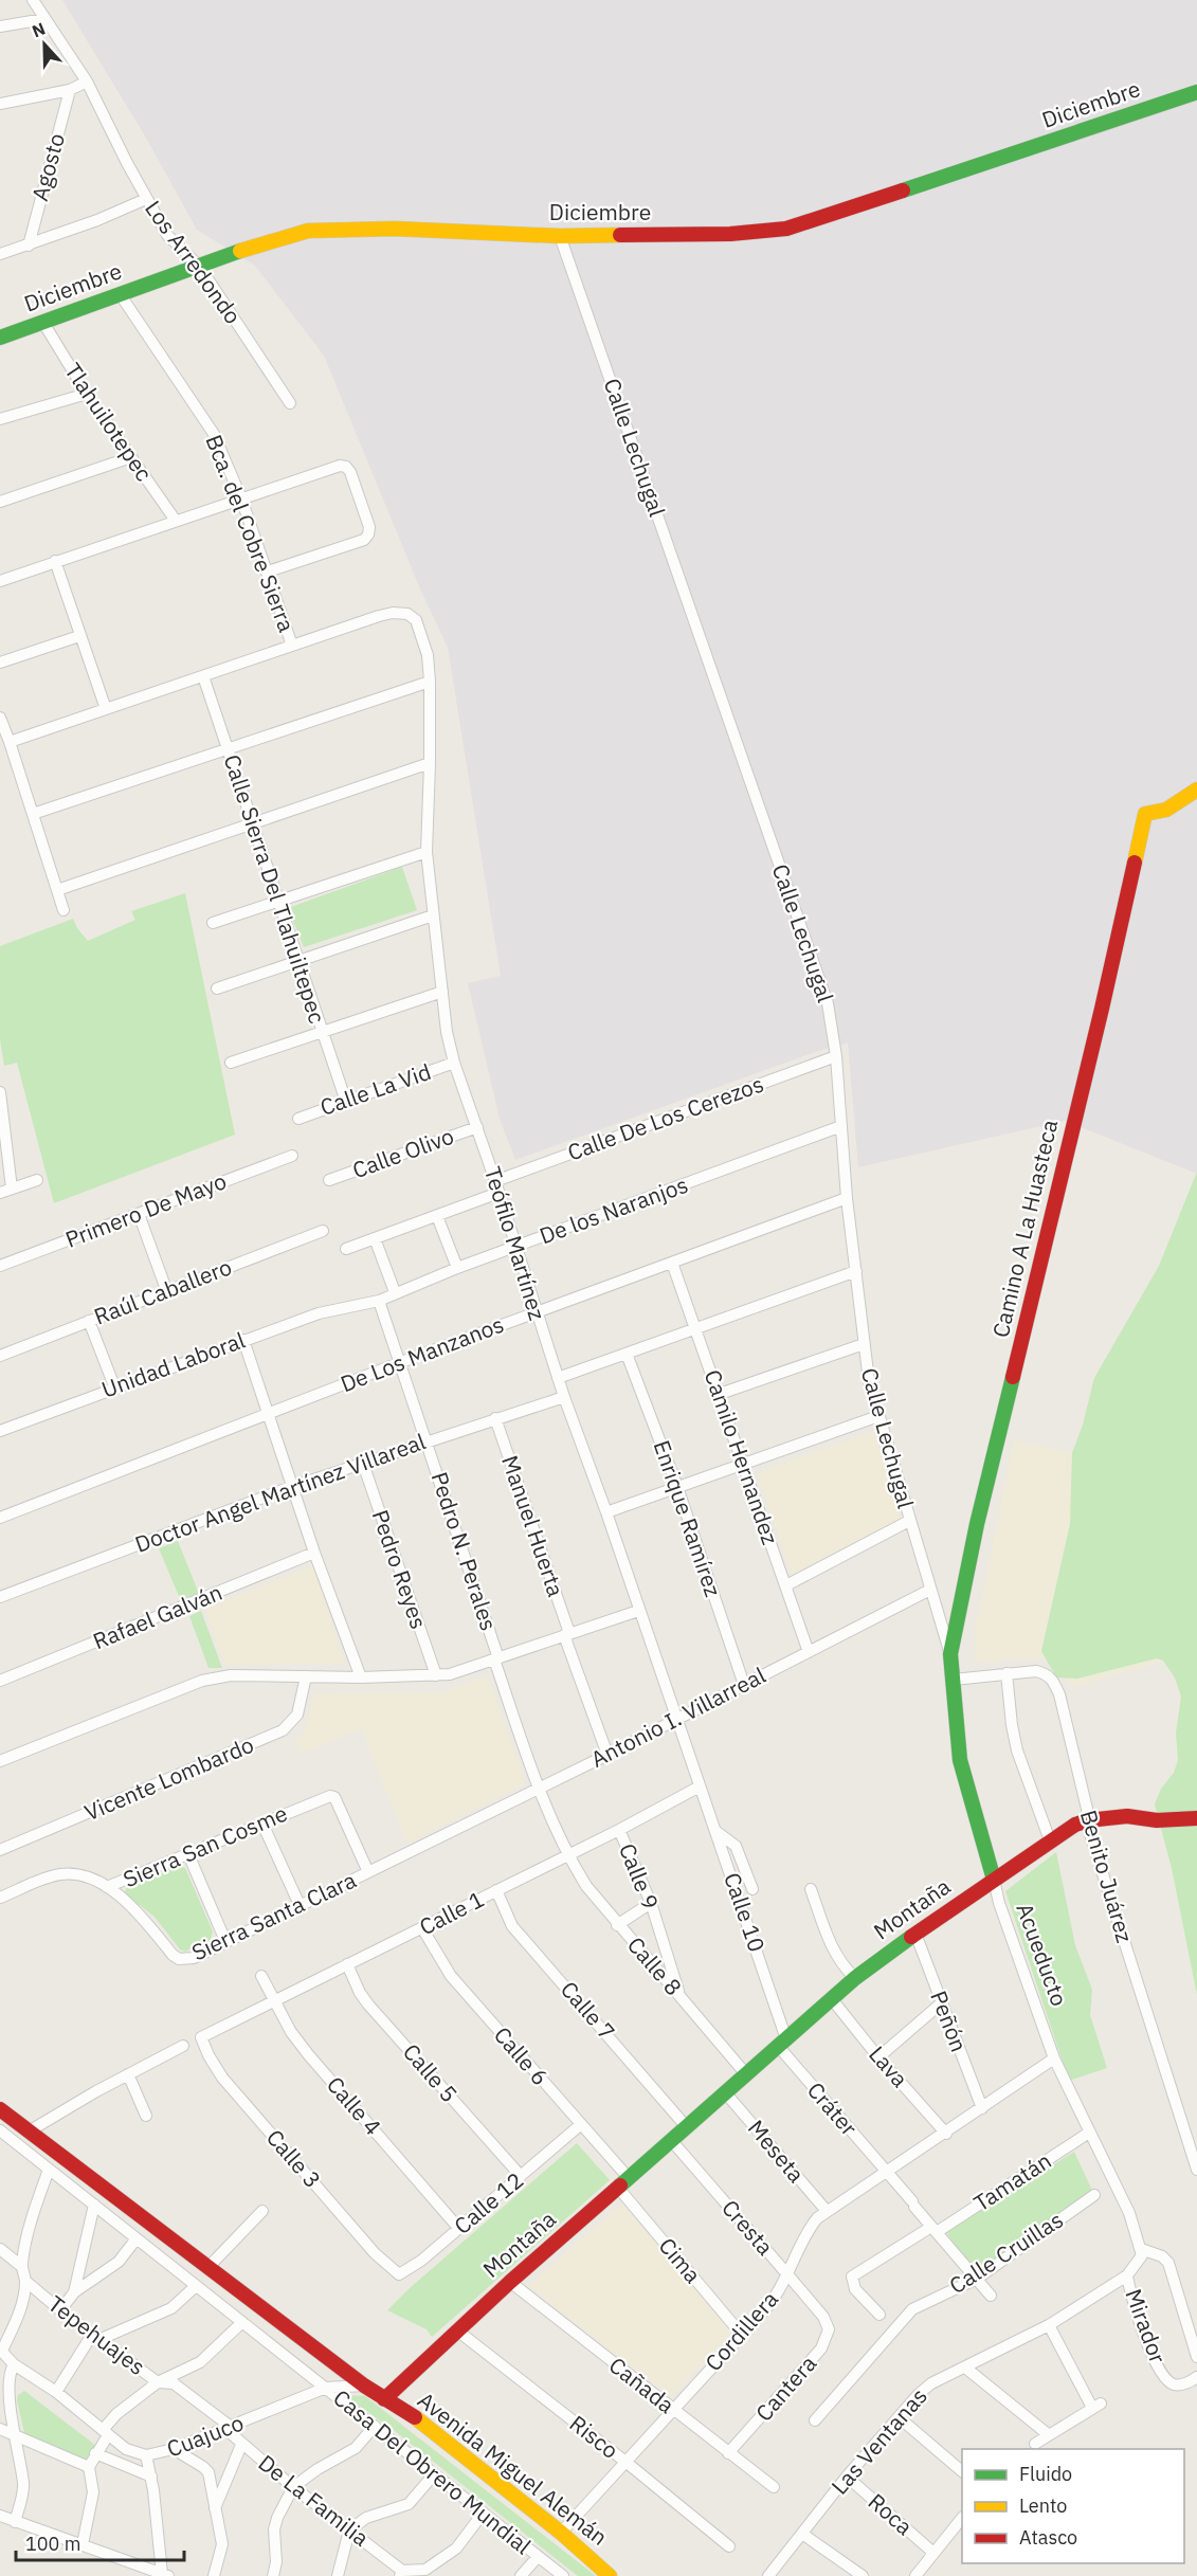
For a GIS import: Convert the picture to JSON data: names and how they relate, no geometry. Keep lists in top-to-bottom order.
{
  "streets": {
    "street": [
      "Diciembre",
      "Agosto",
      "Los Arredondo",
      "Tlahuilotepec",
      "Calle Lechugal",
      "Bca. del Cobre Sierra",
      "Calle Sierra Del Tlahuiltepec",
      "Calle La Vid",
      "Calle De Los Cerezos",
      "Calle Olivo",
      "Primero De Mayo",
      "De los Naranjos",
      "Camino A La Huasteca",
      "Teófilo Martínez",
      "Raúl Caballero",
      "De Los Manzanos",
      "Unidad Laboral",
      "Camilo Hernandez",
      "Doctor Angel Martínez Villareal",
      "Enrique Ramírez",
      "Manuel Huerta",
      "Pedro N. Perales",
      "Pedro Reyes",
      "Rafael Galván",
      "Antonio I. Villarreal",
      "Vicente Lombardo",
      "Sierra San Cosme",
      "Calle 9",
      "Benito Juárez",
      "Montaña",
      "Calle 10",
      "Calle 1",
      "Sierra Santa Clara",
      "Acueducto",
      "Calle 8",
      "Calle 7",
      "Peñón",
      "Calle 6",
      "Lava",
      "Calle 5",
      "Calle 4",
      "Cráter",
      "Meseta",
      "Calle 3",
      "Tamatán",
      "Calle 12",
      "Cresta",
      "Calle Cruillas",
      "Cima",
      "Mirador",
      "Cordillera",
      "Tepehuajes",
      "Cañada",
      "Cantera",
      "Cuajuco",
      "Risco",
      "Las Ventanas",
      "Avenida Miguel Alemán",
      "Casa Del Obrero Mundial",
      "De La Familia",
      "Roca"
    ]
  },
  "crossings": [
    ["Diciembre", "Los Arredondo"],
    ["Diciembre", "Tlahuilotepec"],
    ["Diciembre", "Calle Lechugal"],
    ["Diciembre", "Bca. del Cobre Sierra"],
    ["Calle Lechugal", "Calle De Los Cerezos"],
    ["Calle Lechugal", "De los Naranjos"],
    ["Calle Lechugal", "Camino A La Huasteca"],
    ["Calle Lechugal", "De Los Manzanos"],
    ["Calle Lechugal", "Antonio I. Villarreal"],
    ["Calle Lechugal", "Acueducto"],
    ["Bca. del Cobre Sierra", "Teófilo Martínez"],
    ["Calle Sierra Del Tlahuiltepec", "Calle La Vid"],
    ["Calle La Vid", "Teófilo Martínez"],
    ["Calle De Los Cerezos", "Teófilo Martínez"],
    ["Calle Olivo", "Teófilo Martínez"],
    ["De los Naranjos", "Teófilo Martínez"],
    ["De los Naranjos", "Unidad Laboral"],
    ["De los Naranjos", "Pedro N. Perales"],
    ["Camino A La Huasteca", "Acueducto"],
    ["Teófilo Martínez", "De Los Manzanos"],
    ["Teófilo Martínez", "Doctor Angel Martínez Villareal"],
    ["Teófilo Martínez", "Antonio I. Villarreal"],
    ["Teófilo Martínez", "Calle 10"],
    ["Teófilo Martínez", "Calle 1"],
    ["De Los Manzanos", "Camilo Hernandez"],
    ["De Los Manzanos", "Pedro N. Perales"],
    ["Camilo Hernandez", "Antonio I. Villarreal"],
    ["Doctor Angel Martínez Villareal", "Manuel Huerta"],
    ["Doctor Angel Martínez Villareal", "Pedro N. Perales"],
    ["Doctor Angel Martínez Villareal", "Pedro Reyes"],
    ["Enrique Ramírez", "Antonio I. Villarreal"],
    ["Manuel Huerta", "Antonio I. Villarreal"],
    ["Pedro N. Perales", "Antonio I. Villarreal"],
    ["Pedro N. Perales", "Calle 1"],
    ["Pedro N. Perales", "Calle 8"],
    ["Antonio I. Villarreal", "Sierra Santa Clara"],
    ["Sierra San Cosme", "Sierra Santa Clara"],
    ["Calle 9", "Calle 1"],
    ["Calle 9", "Calle 8"],
    ["Benito Juárez", "Montaña"],
    ["Benito Juárez", "Acueducto"],
    ["Montaña", "Calle 10"],
    ["Montaña", "Acueducto"],
    ["Montaña", "Calle 8"],
    ["Montaña", "Calle 7"],
    ["Montaña", "Peñón"],
    ["Montaña", "Calle 6"],
    ["Montaña", "Lava"],
    ["Montaña", "Cráter"],
    ["Montaña", "Meseta"],
    ["Montaña", "Cresta"],
    ["Montaña", "Cima"],
    ["Montaña", "Cañada"],
    ["Montaña", "Risco"],
    ["Montaña", "Avenida Miguel Alemán"],
    ["Calle 10", "Calle 1"],
    ["Calle 10", "Cráter"],
    ["Calle 1", "Calle 8"],
    ["Calle 1", "Calle 7"],
    ["Calle 1", "Calle 6"],
    ["Calle 1", "Calle 5"],
    ["Calle 1", "Calle 4"],
    ["Calle 1", "Calle 3"],
    ["Acueducto", "Tamatán"],
    ["Acueducto", "Mirador"],
    ["Acueducto", "Cordillera"],
    ["Acueducto", "Las Ventanas"],
    ["Peñón", "Cordillera"],
    ["Calle 6", "Calle 12"],
    ["Calle 6", "Cima"],
    ["Lava", "Cordillera"],
    ["Calle 5", "Calle 12"],
    ["Calle 4", "Calle 12"],
    ["Cráter", "Tamatán"],
    ["Cráter", "Calle Cruillas"],
    ["Cráter", "Cordillera"],
    ["Meseta", "Cordillera"],
    ["Calle 3", "Calle 12"],
    ["Cresta", "Cordillera"],
    ["Cresta", "Cantera"],
    ["Cima", "Cordillera"],
    ["Mirador", "Las Ventanas"],
    ["Cordillera", "Cañada"],
    ["Cordillera", "Risco"],
    ["Cordillera", "Avenida Miguel Alemán"],
    ["Tepehuajes", "Cuajuco"],
    ["Tepehuajes", "De La Familia"],
    ["Cañada", "Cantera"],
    ["Cuajuco", "Casa Del Obrero Mundial"],
    ["Cuajuco", "De La Familia"],
    ["Las Ventanas", "Roca"]
  ],
  "legend": ["Fluido", "Lento", "Atasco"],
  "scale_bar": "100 m",
  "north": "top"
}
